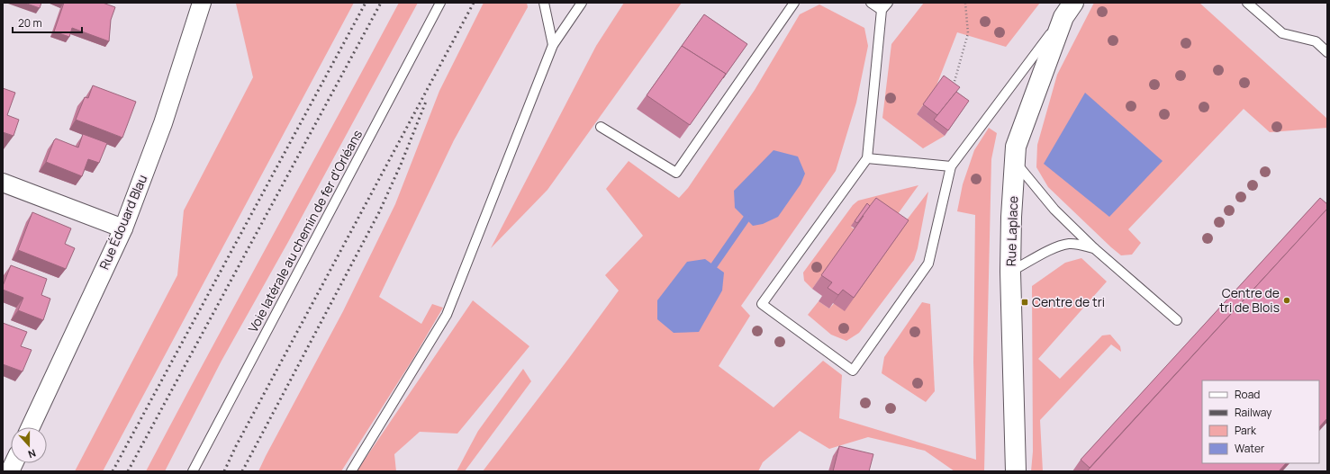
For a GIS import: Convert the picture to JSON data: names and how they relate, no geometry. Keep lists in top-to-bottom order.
{
  "streets": {
    "street": ["Rue Édouard Blau", "Rue Laplace"],
    "lane": ["Voie latérale au chemin de fer d'Orléans"]
  },
  "places": {
    "other": ["Centre de tri de Blois"],
    "transit": ["Centre de tri"]
  },
  "legend": [
    "Road",
    "Railway",
    "Park",
    "Water"
  ],
  "scale_bar": "20 m",
  "north": "bottom"
}
